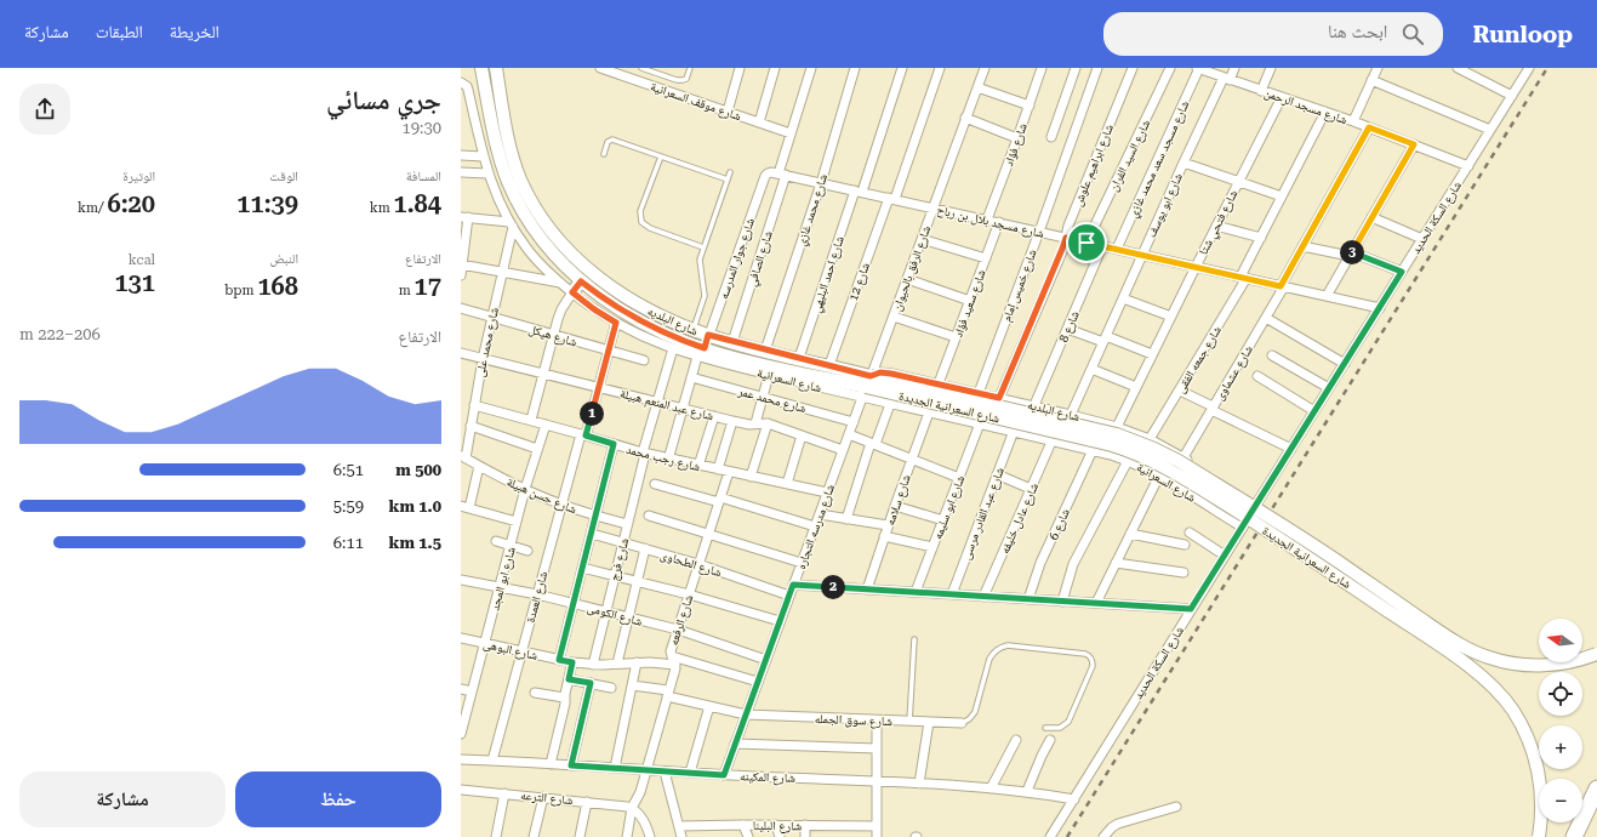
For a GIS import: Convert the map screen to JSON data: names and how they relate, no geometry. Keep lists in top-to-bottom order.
{
  "streets": {
    "street": [
      "شارع موقف السعرانية",
      "شارع مسجد الرحمن",
      "شارع فؤاد",
      "شارع السيد الفران",
      "شارع مسجد سعد محمد غازي",
      "شارع ابراهيم علوش",
      "شارع ابو يوسف",
      "شارع محمد غازي",
      "شارع السكة الحديد",
      "شارع مسجد بلال بن رباح",
      "شارع فتحي شتا",
      "شارع جوار المدرسه",
      "شارع الصافي",
      "شارع الرفق بالحيوان",
      "شارع احمد البليهي",
      "شارع 12",
      "شارع خميس إمام",
      "شارع سعيد فؤاد",
      "شارع البلديه",
      "شارع 8",
      "شارع هيكل",
      "شارع محمد على",
      "شارع جمعه الفقى",
      "شارع عشماوى",
      "شارع السعرانية",
      "شارع محمد عمر",
      "شارع عبد المنعم هبيلة",
      "شارع السعرانية الجديدة",
      "شارع رجب محمد",
      "شارع حسن هبيلة",
      "شارع سلامه",
      "شارع ابو سليمه",
      "شارع عبد القادر مرسى",
      "شارع عادل خليفه",
      "شارع 6",
      "شارع مدرسه التجاره",
      "شارع فرج",
      "شارع الطحاوى",
      "شارع ابو المجد",
      "شارع العمدة",
      "شارع الكومى",
      "شارع الرفعه",
      "شارع البوهى",
      "شارع سوق الجمله",
      "شارع المكينه",
      "شارع الترعه",
      "شارع البلينا"
    ]
  },
  "crossings": [
    ["شارع موقف السعرانية", "شارع الصافي"],
    ["شارع مسجد الرحمن", "شارع مسجد سعد محمد غازي"],
    ["شارع مسجد الرحمن", "شارع ابو يوسف"],
    ["شارع مسجد الرحمن", "شارع السكة الحديد"],
    ["شارع مسجد الرحمن", "شارع فتحي شتا"],
    ["شارع مسجد الرحمن", "شارع جمعه الفقى"],
    ["شارع مسجد الرحمن", "شارع عشماوى"],
    ["شارع فؤاد", "شارع مسجد بلال بن رباح"],
    ["شارع السيد الفران", "شارع مسجد بلال بن رباح"],
    ["شارع مسجد سعد محمد غازي", "شارع مسجد بلال بن رباح"],
    ["شارع ابراهيم علوش", "شارع مسجد بلال بن رباح"],
    ["شارع ابراهيم علوش", "شارع البلديه"],
    ["شارع ابو يوسف", "شارع مسجد بلال بن رباح"],
    ["شارع ابو يوسف", "شارع البلديه"],
    ["شارع محمد غازي", "شارع مسجد بلال بن رباح"],
    ["شارع محمد غازي", "شارع البلديه"],
    ["شارع السكة الحديد", "شارع مسجد بلال بن رباح"],
    ["شارع السكة الحديد", "شارع البلديه"],
    ["شارع السكة الحديد", "شارع السعرانية"],
    ["شارع السكة الحديد", "شارع المكينه"],
    ["شارع مسجد بلال بن رباح", "شارع فتحي شتا"],
    ["شارع مسجد بلال بن رباح", "شارع جوار المدرسه"],
    ["شارع مسجد بلال بن رباح", "شارع الصافي"],
    ["شارع مسجد بلال بن رباح", "شارع الرفق بالحيوان"],
    ["شارع مسجد بلال بن رباح", "شارع احمد البليهي"],
    ["شارع مسجد بلال بن رباح", "شارع 12"],
    ["شارع مسجد بلال بن رباح", "شارع خميس إمام"],
    ["شارع مسجد بلال بن رباح", "شارع سعيد فؤاد"],
    ["شارع مسجد بلال بن رباح", "شارع 8"],
    ["شارع مسجد بلال بن رباح", "شارع جمعه الفقى"],
    ["شارع مسجد بلال بن رباح", "شارع عشماوى"],
    ["شارع فتحي شتا", "شارع البلديه"],
    ["شارع جوار المدرسه", "شارع الصافي"],
    ["شارع جوار المدرسه", "شارع البلديه"],
    ["شارع جوار المدرسه", "شارع السعرانية"],
    ["شارع جوار المدرسه", "شارع محمد عمر"],
    ["شارع جوار المدرسه", "شارع عبد المنعم هبيلة"],
    ["شارع جوار المدرسه", "شارع رجب محمد"],
    ["شارع الصافي", "شارع البلديه"],
    ["شارع الرفق بالحيوان", "شارع البلديه"],
    ["شارع الرفق بالحيوان", "شارع السعرانية"],
    ["شارع الرفق بالحيوان", "شارع السعرانية الجديدة"],
    ["شارع الرفق بالحيوان", "شارع مدرسه التجاره"],
    ["شارع احمد البليهي", "شارع البلديه"],
    ["شارع 12", "شارع البلديه"],
    ["شارع خميس إمام", "شارع البلديه"],
    ["شارع سعيد فؤاد", "شارع البلديه"],
    ["شارع البلديه", "شارع 8"],
    ["شارع البلديه", "شارع جمعه الفقى"],
    ["شارع البلديه", "شارع عشماوى"],
    ["شارع البلديه", "شارع السعرانية"],
    ["شارع البلديه", "شارع السعرانية الجديدة"],
    ["شارع البلديه", "شارع مدرسه التجاره"],
    ["شارع هيكل", "شارع محمد على"],
    ["شارع هيكل", "شارع العمدة"],
    ["شارع محمد على", "شارع السعرانية"],
    ["شارع محمد على", "شارع عبد المنعم هبيلة"],
    ["شارع محمد على", "شارع رجب محمد"],
    ["شارع محمد على", "شارع حسن هبيلة"],
    ["شارع السعرانية", "شارع السعرانية الجديدة"],
    ["شارع السعرانية", "شارع سلامه"],
    ["شارع السعرانية", "شارع ابو سليمه"],
    ["شارع السعرانية", "شارع عبد القادر مرسى"],
    ["شارع السعرانية", "شارع عادل خليفه"],
    ["شارع السعرانية", "شارع 6"],
    ["شارع السعرانية", "شارع مدرسه التجاره"],
    ["شارع السعرانية", "شارع فرج"],
    ["شارع السعرانية", "شارع العمدة"],
    ["شارع محمد عمر", "شارع مدرسه التجاره"],
    ["شارع عبد المنعم هبيلة", "شارع مدرسه التجاره"],
    ["شارع عبد المنعم هبيلة", "شارع فرج"],
    ["شارع عبد المنعم هبيلة", "شارع العمدة"],
    ["شارع السعرانية الجديدة", "شارع مدرسه التجاره"],
    ["شارع رجب محمد", "شارع مدرسه التجاره"],
    ["شارع رجب محمد", "شارع فرج"],
    ["شارع رجب محمد", "شارع ابو المجد"],
    ["شارع رجب محمد", "شارع العمدة"],
    ["شارع رجب محمد", "شارع الرفعه"],
    ["شارع حسن هبيلة", "شارع فرج"],
    ["شارع حسن هبيلة", "شارع ابو المجد"],
    ["شارع حسن هبيلة", "شارع العمدة"],
    ["شارع مدرسه التجاره", "شارع الطحاوى"],
    ["شارع مدرسه التجاره", "شارع الكومى"],
    ["شارع مدرسه التجاره", "شارع البوهى"],
    ["شارع مدرسه التجاره", "شارع سوق الجمله"],
    ["شارع مدرسه التجاره", "شارع المكينه"],
    ["شارع فرج", "شارع الطحاوى"],
    ["شارع فرج", "شارع الكومى"],
    ["شارع فرج", "شارع البوهى"],
    ["شارع الطحاوى", "شارع الرفعه"],
    ["شارع ابو المجد", "شارع الكومى"],
    ["شارع ابو المجد", "شارع البوهى"],
    ["شارع العمدة", "شارع الكومى"],
    ["شارع العمدة", "شارع البوهى"],
    ["شارع العمدة", "شارع المكينه"],
    ["شارع الكومى", "شارع الرفعه"],
    ["شارع الرفعه", "شارع البوهى"],
    ["شارع الرفعه", "شارع سوق الجمله"],
    ["شارع الرفعه", "شارع المكينه"],
    ["شارع الرفعه", "شارع الترعه"]
  ],
  "north": "left",
  "page": {
    "header": "Runloop",
    "search": "ابحث هنا",
    "nav": ["الخريطة", "الطبقات", "مشاركة"],
    "heading": ["جري مسائي", "19:30"],
    "stats": [
      ["المسافة", "1.84 km"],
      ["الوقت", "11:39"],
      ["الوتيرة", "6:20 /km"],
      ["الارتفاع", "17 m"],
      ["النبض", "168 bpm"],
      ["kcal", "131"]
    ],
    "pins": ["3", "1", "2"],
    "chart": ["الارتفاع", "206–222 m"],
    "list": [
      {
        "name": "500 m",
        "note": "6:51"
      },
      {
        "name": "1.0 km",
        "note": "5:59"
      },
      {
        "name": "1.5 km",
        "note": "6:11"
      }
    ],
    "map_buttons": ["+", "−"],
    "buttons": ["حفظ", "مشاركة"]
  }
}
